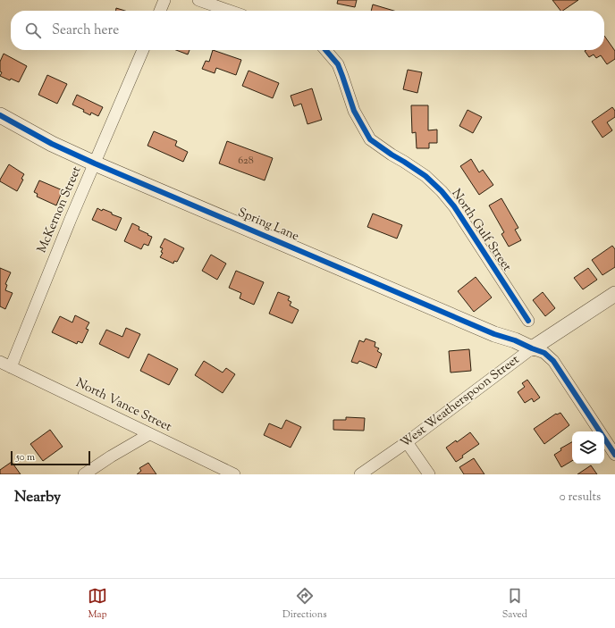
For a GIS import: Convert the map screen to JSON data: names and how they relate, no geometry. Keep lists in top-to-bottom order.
{
  "streets": {
    "street": [
      "McKernon Street",
      "Spring Lane",
      "North Gulf Street",
      "West Weatherspoon Street",
      "North Vance Street"
    ]
  },
  "crossings": [
    ["McKernon Street", "Spring Lane"],
    ["McKernon Street", "North Vance Street"],
    ["Spring Lane", "West Weatherspoon Street"]
  ],
  "house_numbers": ["628"],
  "scale_bar": "50 m",
  "page": {
    "search": "Search here",
    "scale": "50 m",
    "heading": ["Nearby", "0 results"],
    "nav": ["Map", "Directions", "Saved"]
  }
}
